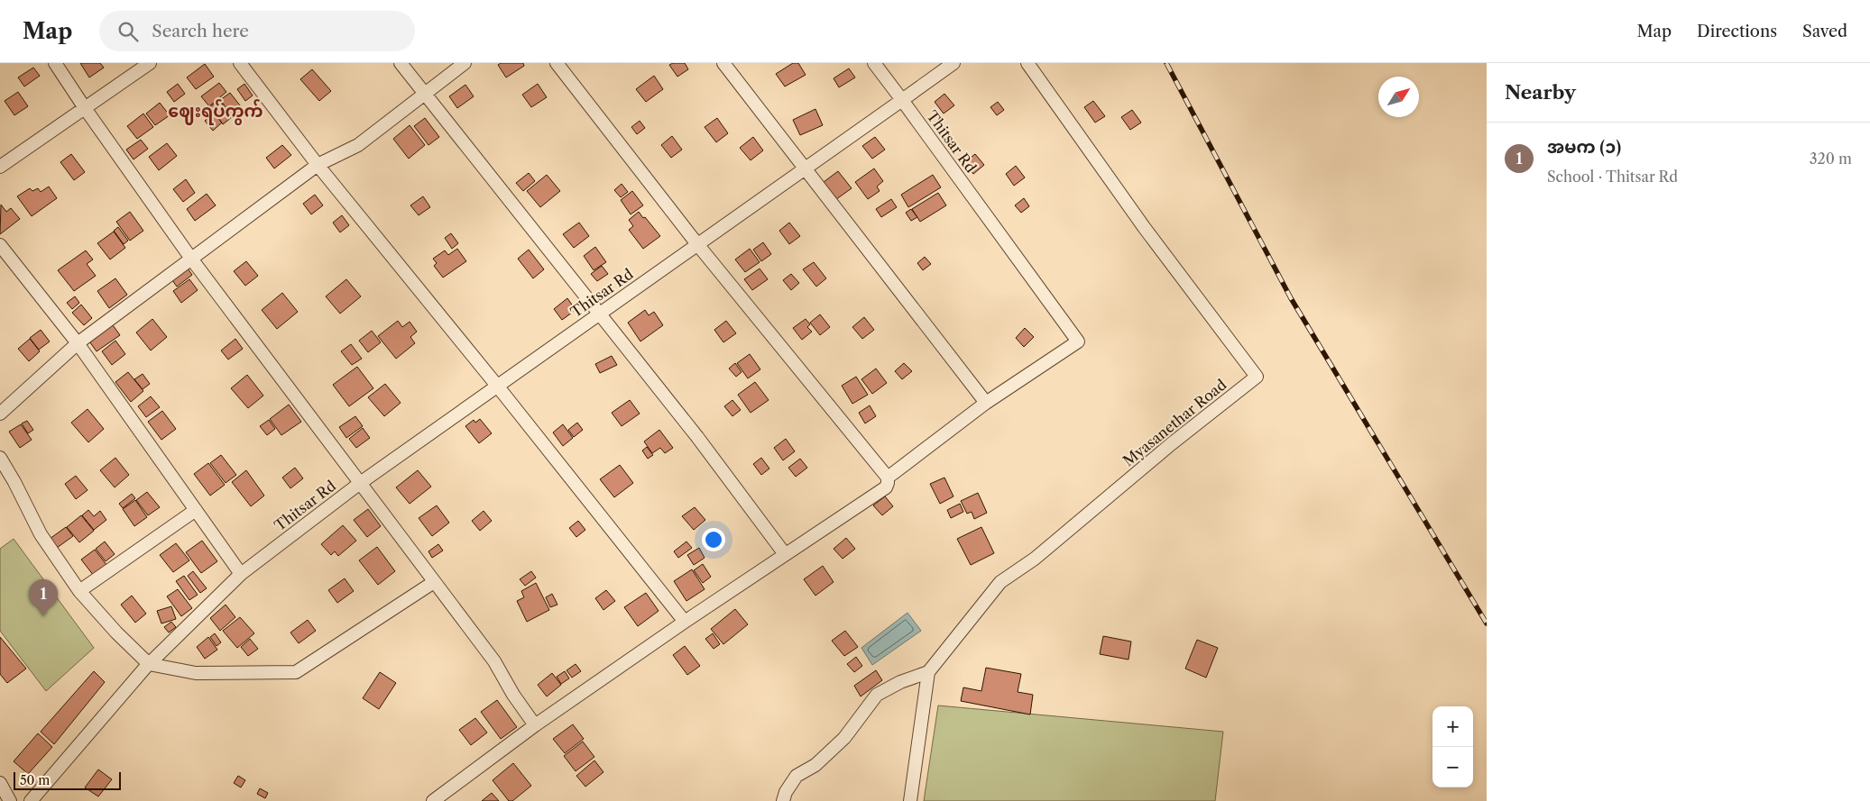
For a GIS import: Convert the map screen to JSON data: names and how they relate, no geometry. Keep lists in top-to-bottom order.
{
  "streets": {
    "street": ["Thitsar Rd", "Myasanethar Road"]
  },
  "districts": ["ဈေးရပ်ကွက်"],
  "scale_bar": "50 m",
  "north": "top right",
  "page": {
    "header": "Map",
    "search": "Search here",
    "nav": ["Map", "Directions", "Saved"],
    "heading": "Nearby",
    "list": [
      {
        "mark": "1",
        "name": "အမက (၁)",
        "note": "School · Thitsar Rd",
        "value": "320 m"
      }
    ],
    "pins": "1",
    "map_buttons": ["+", "−"],
    "scale": "50 m"
  }
}
